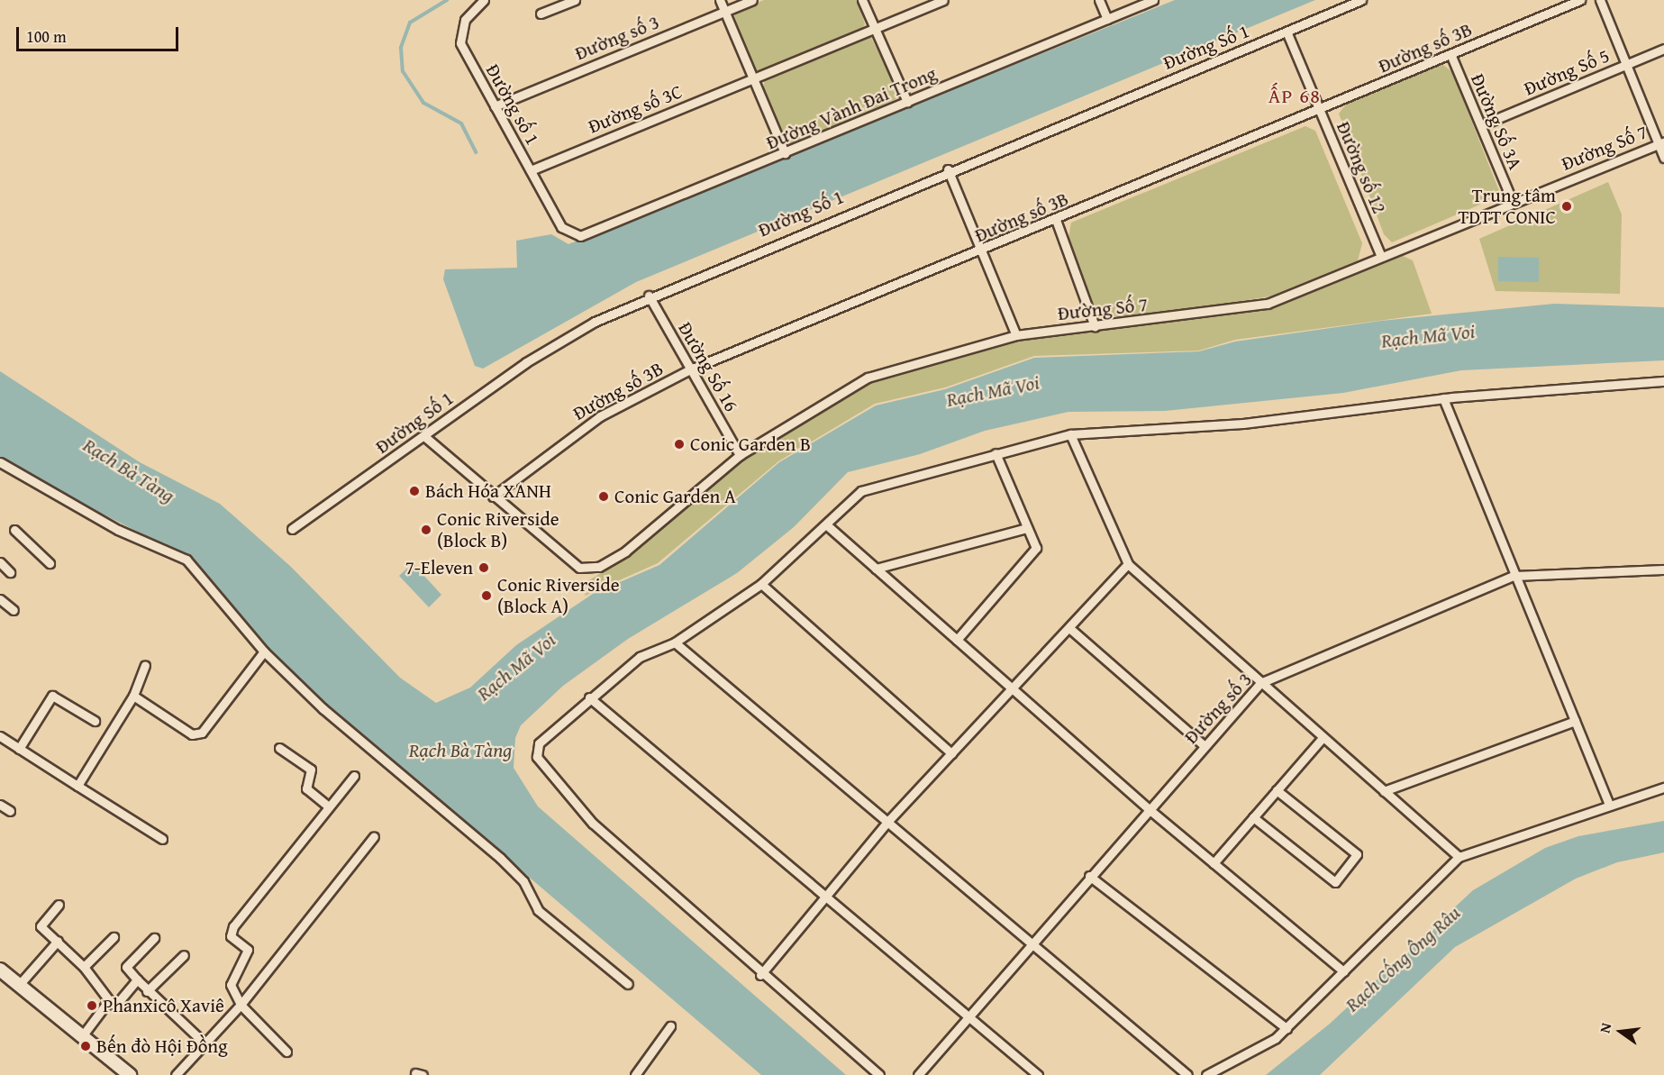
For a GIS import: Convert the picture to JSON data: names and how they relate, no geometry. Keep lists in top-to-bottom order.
{
  "streets": {
    "street": [
      "Đường số 3",
      "Đường Số 1",
      "Đường số 3B",
      "Đường Số 5",
      "Đường số 1",
      "Đường Vành Đai Trong",
      "Đường số 3C",
      "Đường Số 3A",
      "Đường Số 7",
      "Đường số 12",
      "Đường Số 16"
    ]
  },
  "crossings": [
    ["Đường số 3", "Đường số 1"],
    ["Đường Số 1", "Đường số 12"],
    ["Đường Số 1", "Đường Số 16"],
    ["Đường số 3B", "Đường Số 3A"],
    ["Đường số 3B", "Đường Số 7"],
    ["Đường số 3B", "Đường số 12"],
    ["Đường số 3B", "Đường Số 16"],
    ["Đường Số 5", "Đường Số 3A"],
    ["Đường số 1", "Đường Vành Đai Trong"],
    ["Đường số 1", "Đường số 3C"],
    ["Đường Số 3A", "Đường Số 7"],
    ["Đường Số 7", "Đường số 12"],
    ["Đường Số 7", "Đường Số 16"]
  ],
  "districts": ["ẤP 68"],
  "water": ["Rạch Mã Voi", "Rạch Bà Tàng", "Rạch Cống Ông Râu"],
  "places": [
    "Trung tâm TDTT CONIC",
    "Conic Garden B",
    "Bách Hóa XANH",
    "Conic Garden A",
    "Conic Riverside (Block B)",
    "7-Eleven",
    "Conic Riverside (Block A)",
    "Phanxicô Xaviê",
    "Bến đò Hội Đồng"
  ],
  "scale_bar": "100 m",
  "north": "left"
}
